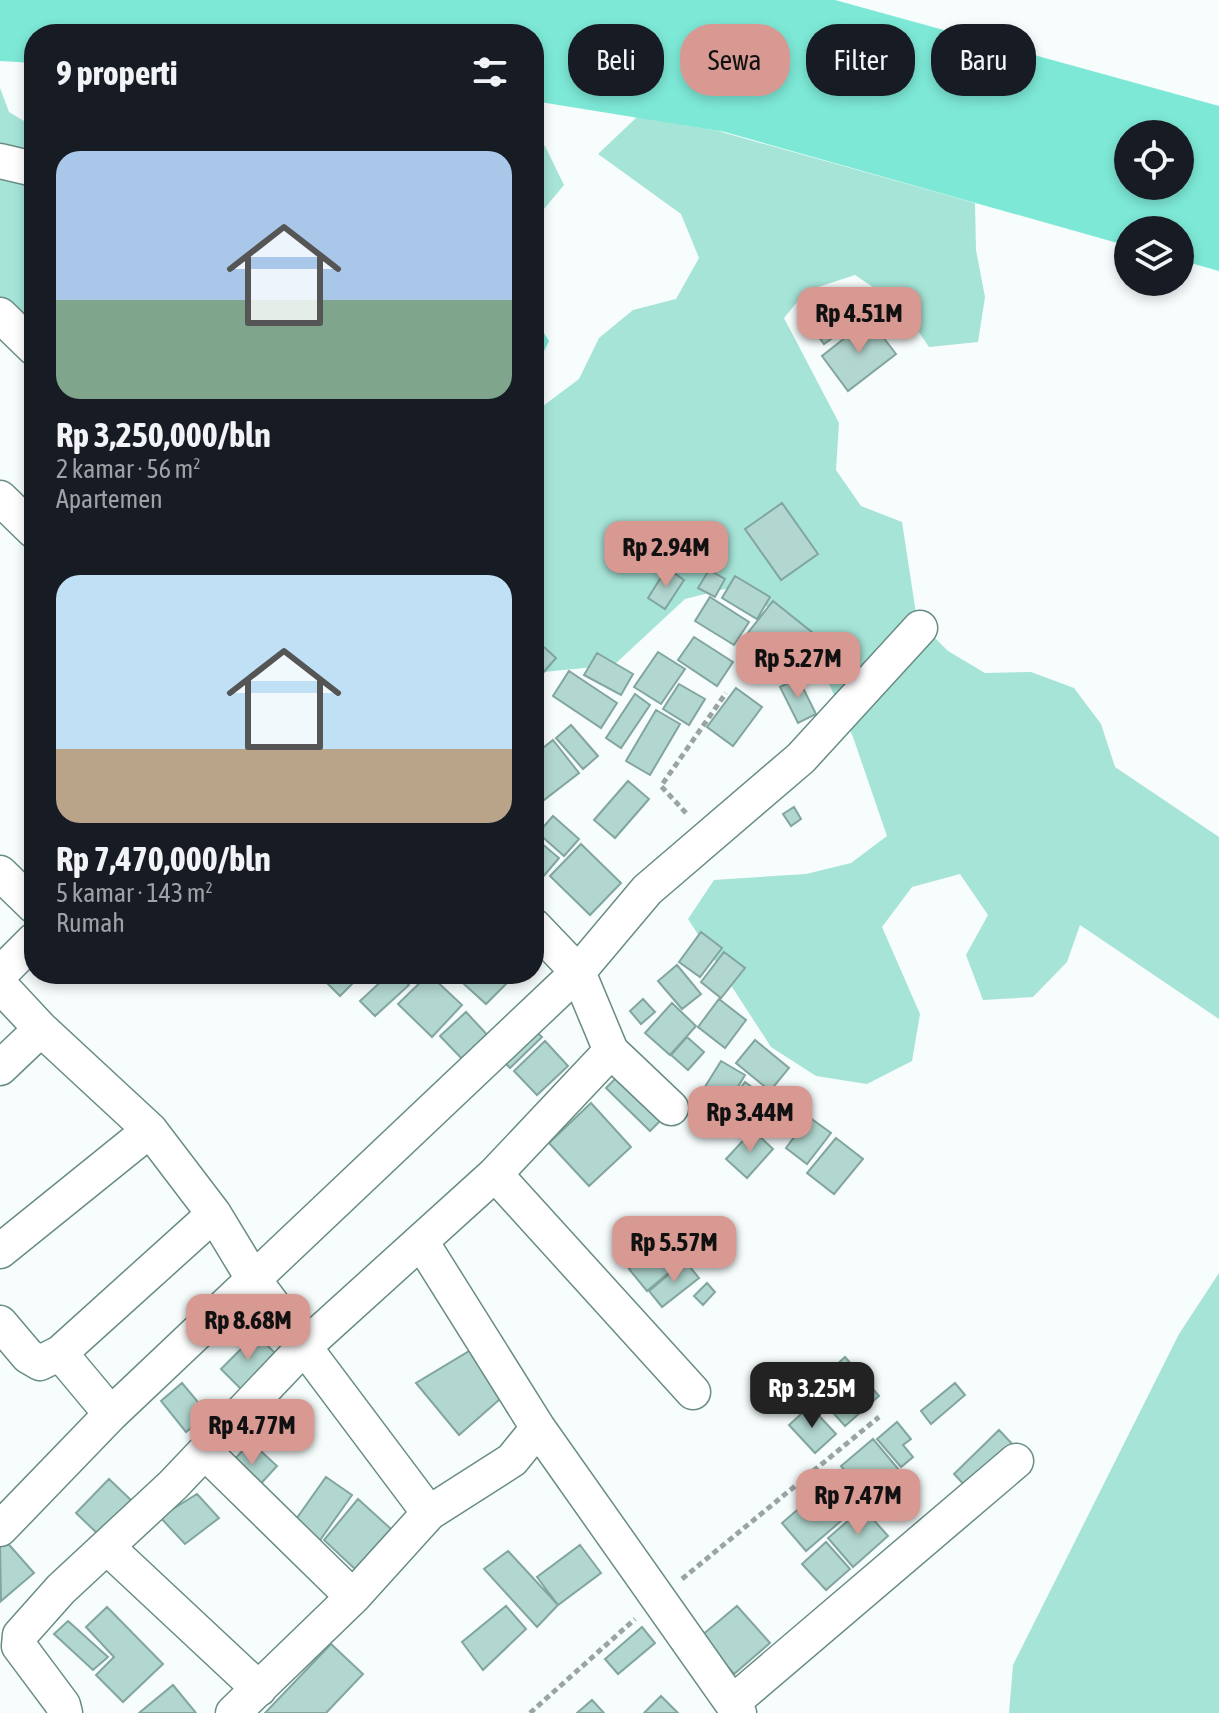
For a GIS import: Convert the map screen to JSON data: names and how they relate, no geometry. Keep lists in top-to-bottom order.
{
  "page": {
    "chip": [
      "Beli",
      "Sewa",
      "Filter",
      "Baru"
    ],
    "heading": "9 properti",
    "list": [
      {
        "name": "Rp 3,250,000/bln",
        "note": "2 kamar · 56 m² · Apartemen"
      },
      {
        "name": "Rp 7,470,000/bln",
        "note": "5 kamar · 143 m² · Rumah"
      }
    ],
    "price": [
      "Rp 4.51M",
      "Rp 2.94M",
      "Rp 5.27M",
      "Rp 3.44M",
      "Rp 5.57M",
      "Rp 8.68M",
      "Rp 3.25M",
      "Rp 4.77M",
      "Rp 7.47M"
    ]
  }
}
